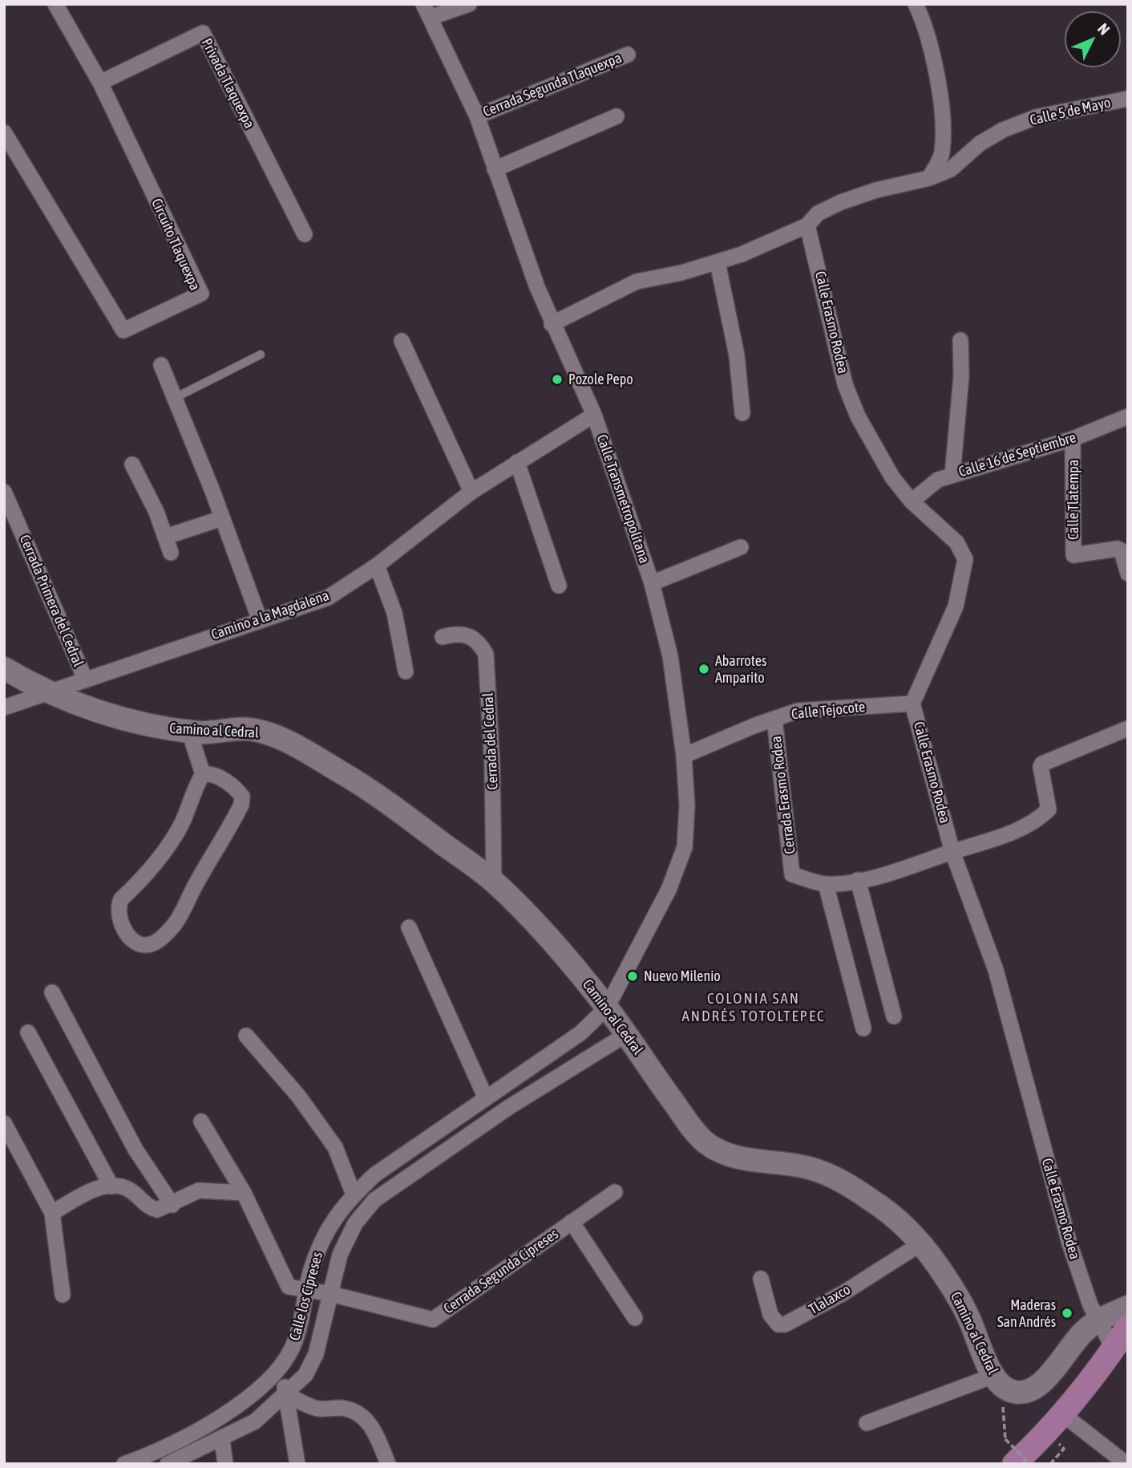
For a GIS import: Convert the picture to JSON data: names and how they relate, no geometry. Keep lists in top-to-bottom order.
{
  "streets": {
    "street": [
      "Privada Tlaquexpa",
      "Cerrada Segunda Tlaquexpa",
      "Calle 5 de Mayo",
      "Circuito Tlaquexpa",
      "Calle Erasmo Rodea",
      "Calle 16 de Septiembre",
      "Calle Transmetropolitana",
      "Calle Tlatempa",
      "Cerrada Primera del Cedral",
      "Camino a la Magdalena",
      "Calle Tejocote",
      "Camino al Cedral",
      "Cerrada del Cedral",
      "Cerrada Erasmo Rodea",
      "Cerrada Segunda Cipreses",
      "Calle los Cipreses",
      "Tlalaxco"
    ]
  },
  "crossings": [
    ["Privada Tlaquexpa", "Circuito Tlaquexpa"],
    ["Cerrada Segunda Tlaquexpa", "Calle Transmetropolitana"],
    ["Calle 5 de Mayo", "Calle Erasmo Rodea"],
    ["Calle 5 de Mayo", "Calle Transmetropolitana"],
    ["Calle Erasmo Rodea", "Calle 16 de Septiembre"],
    ["Calle Erasmo Rodea", "Calle Tejocote"],
    ["Calle Erasmo Rodea", "Camino al Cedral"],
    ["Calle Erasmo Rodea", "Cerrada Erasmo Rodea"],
    ["Calle 16 de Septiembre", "Calle Tlatempa"],
    ["Calle Transmetropolitana", "Camino a la Magdalena"],
    ["Calle Transmetropolitana", "Calle Tejocote"],
    ["Calle Transmetropolitana", "Camino al Cedral"],
    ["Calle Transmetropolitana", "Calle los Cipreses"],
    ["Cerrada Primera del Cedral", "Camino a la Magdalena"],
    ["Camino a la Magdalena", "Camino al Cedral"],
    ["Calle Tejocote", "Cerrada Erasmo Rodea"],
    ["Camino al Cedral", "Cerrada del Cedral"],
    ["Camino al Cedral", "Calle los Cipreses"],
    ["Camino al Cedral", "Tlalaxco"],
    ["Cerrada Segunda Cipreses", "Calle los Cipreses"]
  ],
  "districts": ["COLONIA SAN ANDRÉS TOTOLTEPEC"],
  "places": [
    "Pozole Pepo",
    "Abarrotes Amparito",
    "Nuevo Milenio",
    "Maderas San Andrés"
  ],
  "north": "top right"
}
